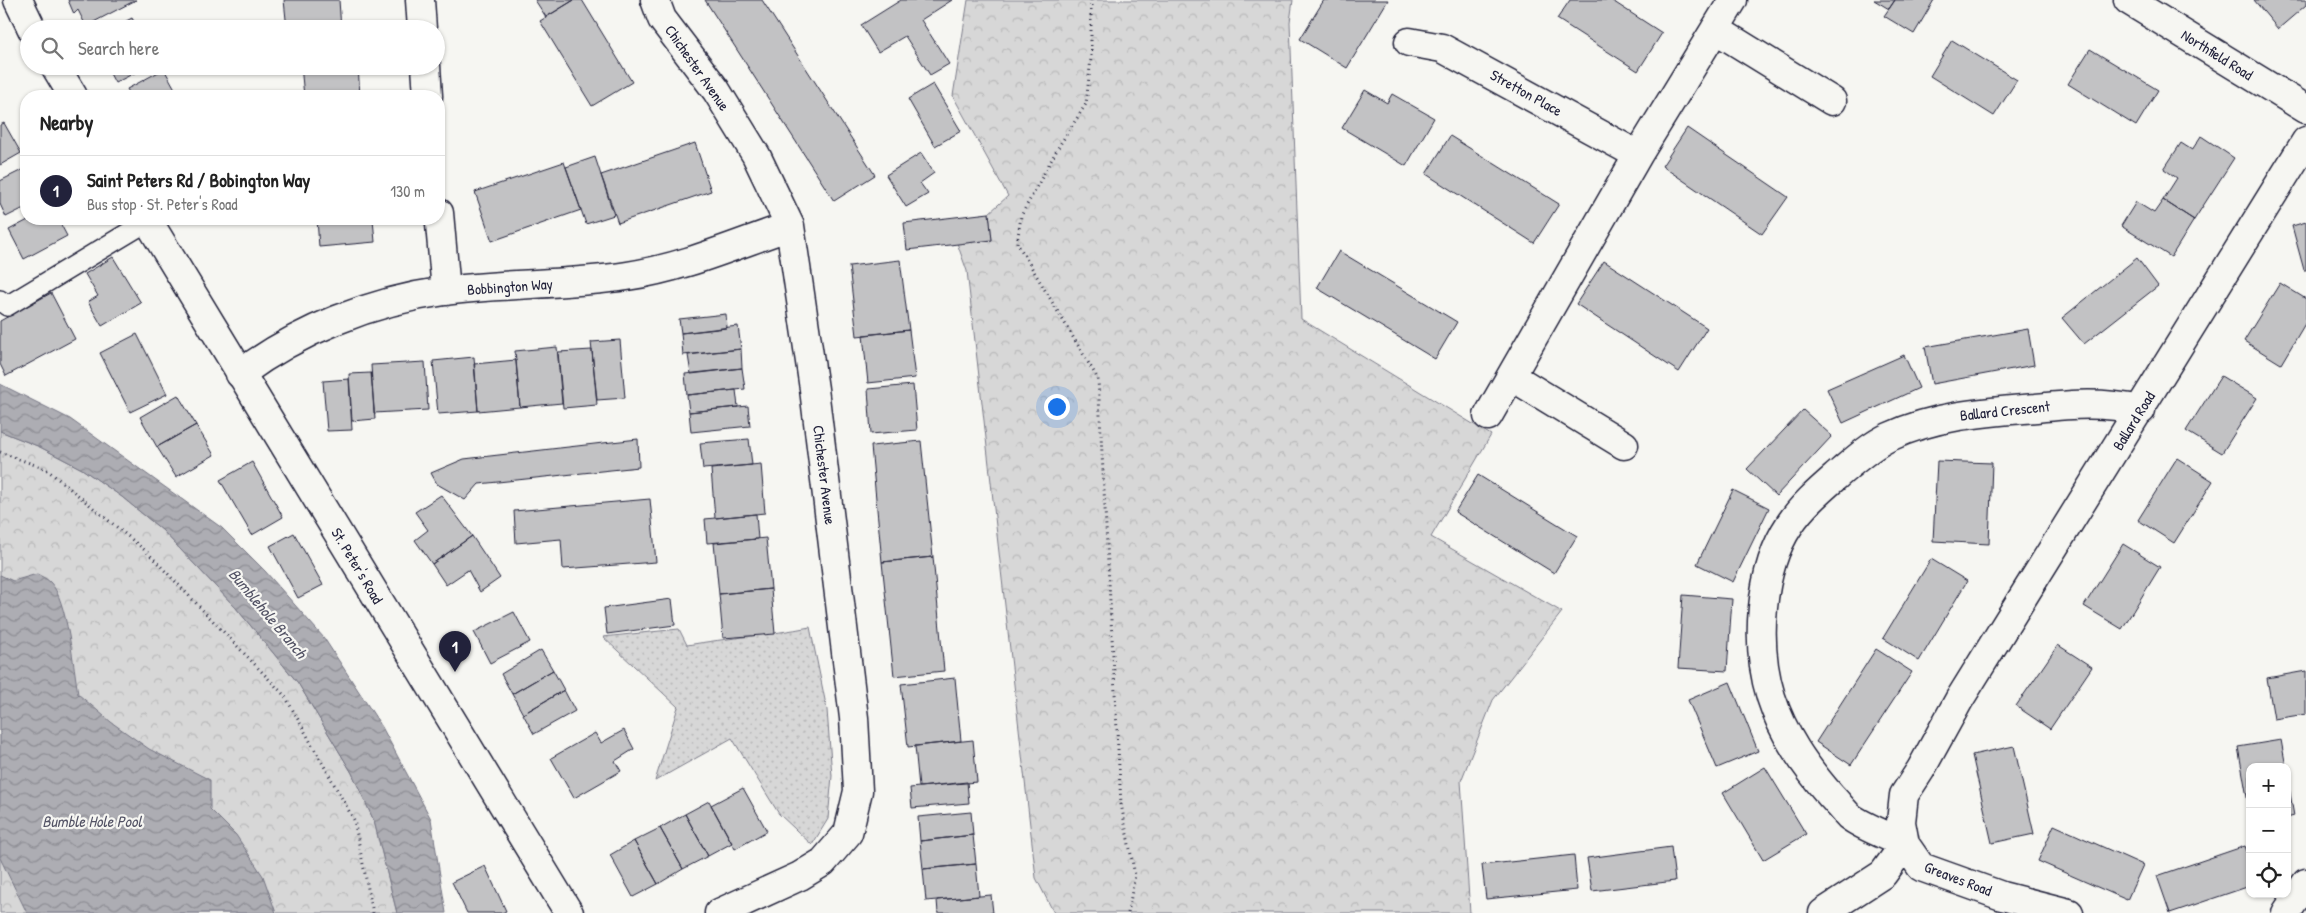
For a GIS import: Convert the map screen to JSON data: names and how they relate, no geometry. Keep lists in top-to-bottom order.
{
  "streets": {
    "street": [
      "Northfield Road",
      "Chichester Avenue",
      "Stretton Place",
      "Bobbington Way",
      "Ballard Crescent",
      "Ballard Road",
      "St. Peter's Road",
      "Greaves Road"
    ]
  },
  "crossings": [
    ["Chichester Avenue", "Bobbington Way"],
    ["Bobbington Way", "St. Peter's Road"],
    ["Ballard Crescent", "Ballard Road"],
    ["Ballard Crescent", "Greaves Road"],
    ["Ballard Road", "Greaves Road"]
  ],
  "water": ["Bumblehole Branch", "Bumble Hole Pool"],
  "page": {
    "search": "Search here",
    "heading": "Nearby",
    "list": [
      {
        "mark": "1",
        "name": "Saint Peters Rd / Bobington Way",
        "note": "Bus stop · St. Peter's Road",
        "value": "130 m"
      }
    ],
    "pins": "1",
    "map_buttons": ["+", "−"]
  }
}
